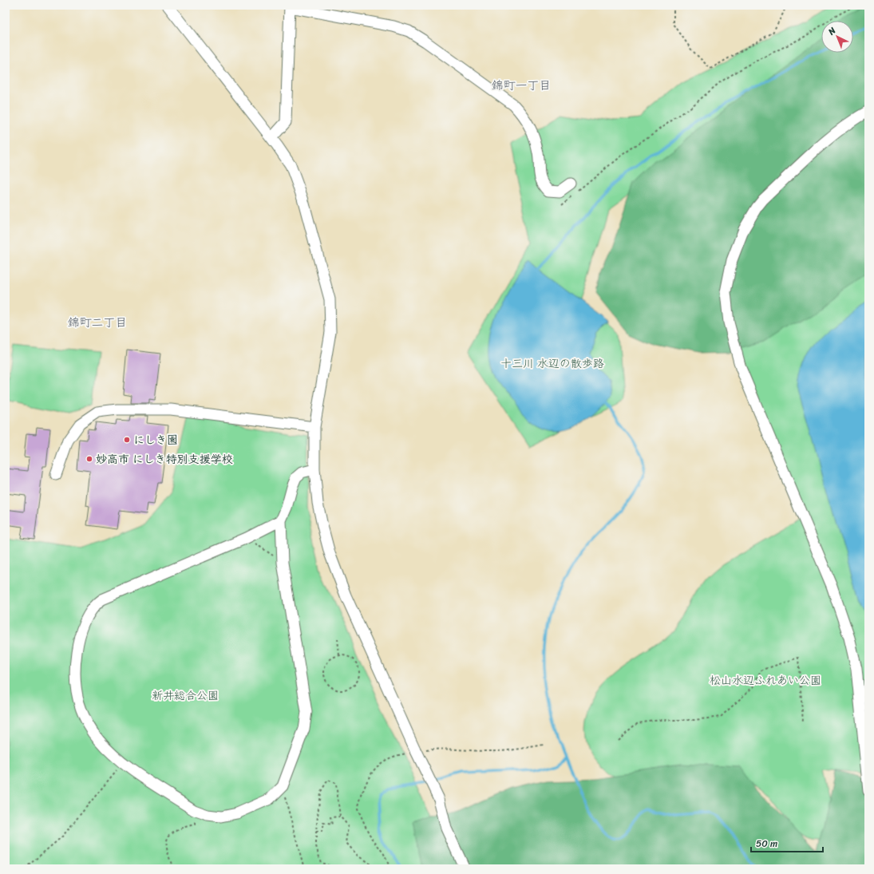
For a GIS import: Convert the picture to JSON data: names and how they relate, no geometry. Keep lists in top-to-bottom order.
{
  "districts": ["錦町一丁目", "錦町二丁目"],
  "parks": ["十三川 水辺の散歩路", "松山水辺ふれあい公園", "新井総合公園"],
  "places": ["にしき園", "妙高市 にしき特別支援学校"],
  "scale_bar": "50 m",
  "north": "top left"
}
